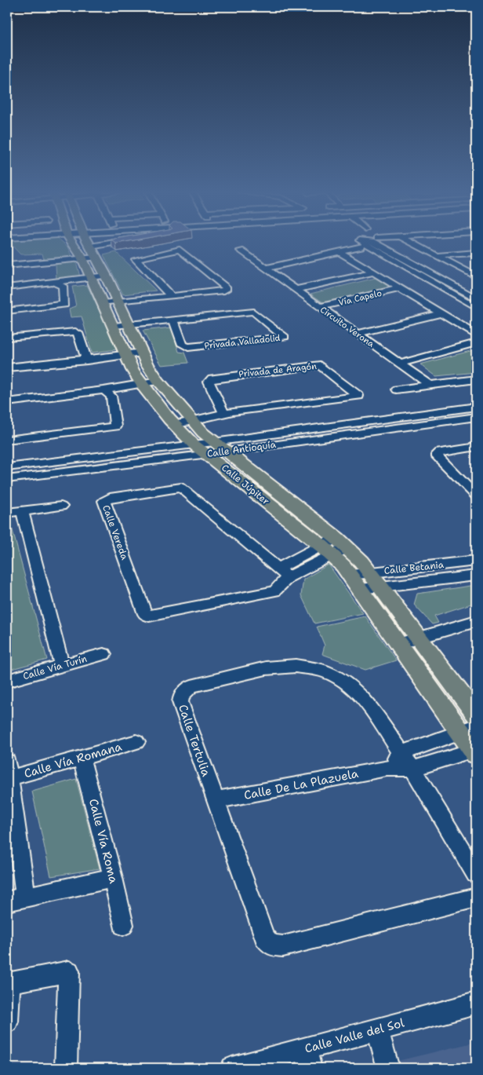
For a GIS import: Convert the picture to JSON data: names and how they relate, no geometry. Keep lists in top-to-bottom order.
{
  "streets": {
    "main road": ["Calle Júpiter"],
    "street": [
      "Vía Capelo",
      "Circuito Verona",
      "Privada Valladolid",
      "Privada de Aragón",
      "Calle Antioquía",
      "Calle Vereda",
      "Calle Betania",
      "Calle Vía Turín",
      "Calle Tertulia",
      "Calle Vía Romana",
      "Calle De La Plazuela",
      "Calle Vía Roma",
      "Calle Valle del Sol"
    ]
  },
  "crossings": [
    ["Vía Capelo", "Circuito Verona"],
    ["Privada Valladolid", "Calle Júpiter"],
    ["Privada de Aragón", "Calle Júpiter"],
    ["Calle Antioquía", "Calle Júpiter"],
    ["Calle Júpiter", "Calle Vereda"],
    ["Calle Júpiter", "Calle Betania"],
    ["Calle Júpiter", "Calle De La Plazuela"],
    ["Calle Tertulia", "Calle De La Plazuela"],
    ["Calle Vía Romana", "Calle Vía Roma"]
  ]
}
